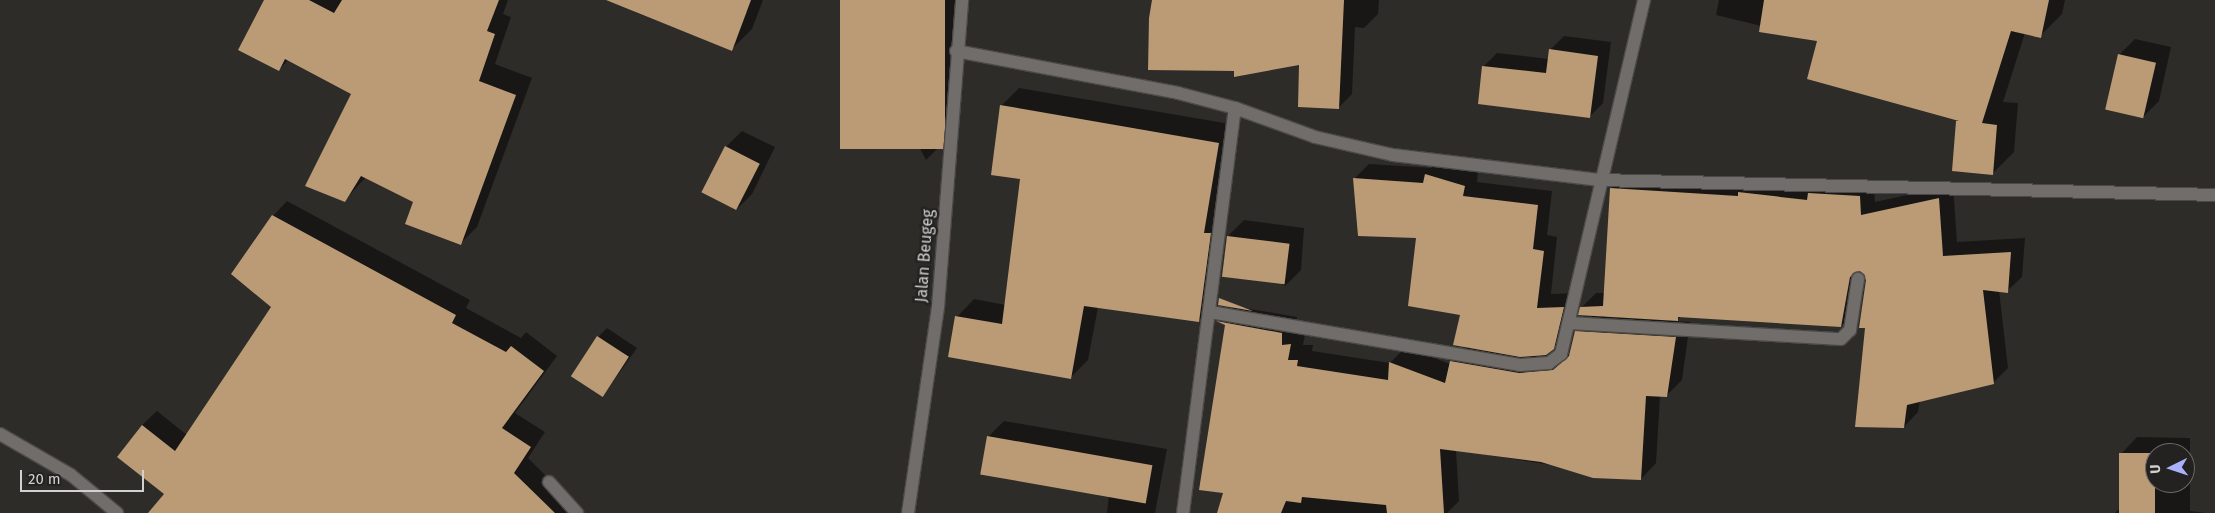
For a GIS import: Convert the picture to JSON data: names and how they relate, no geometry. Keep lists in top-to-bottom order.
{
  "streets": {
    "street": ["Jalan Beugeg"]
  },
  "scale_bar": "20 m",
  "north": "left"
}
